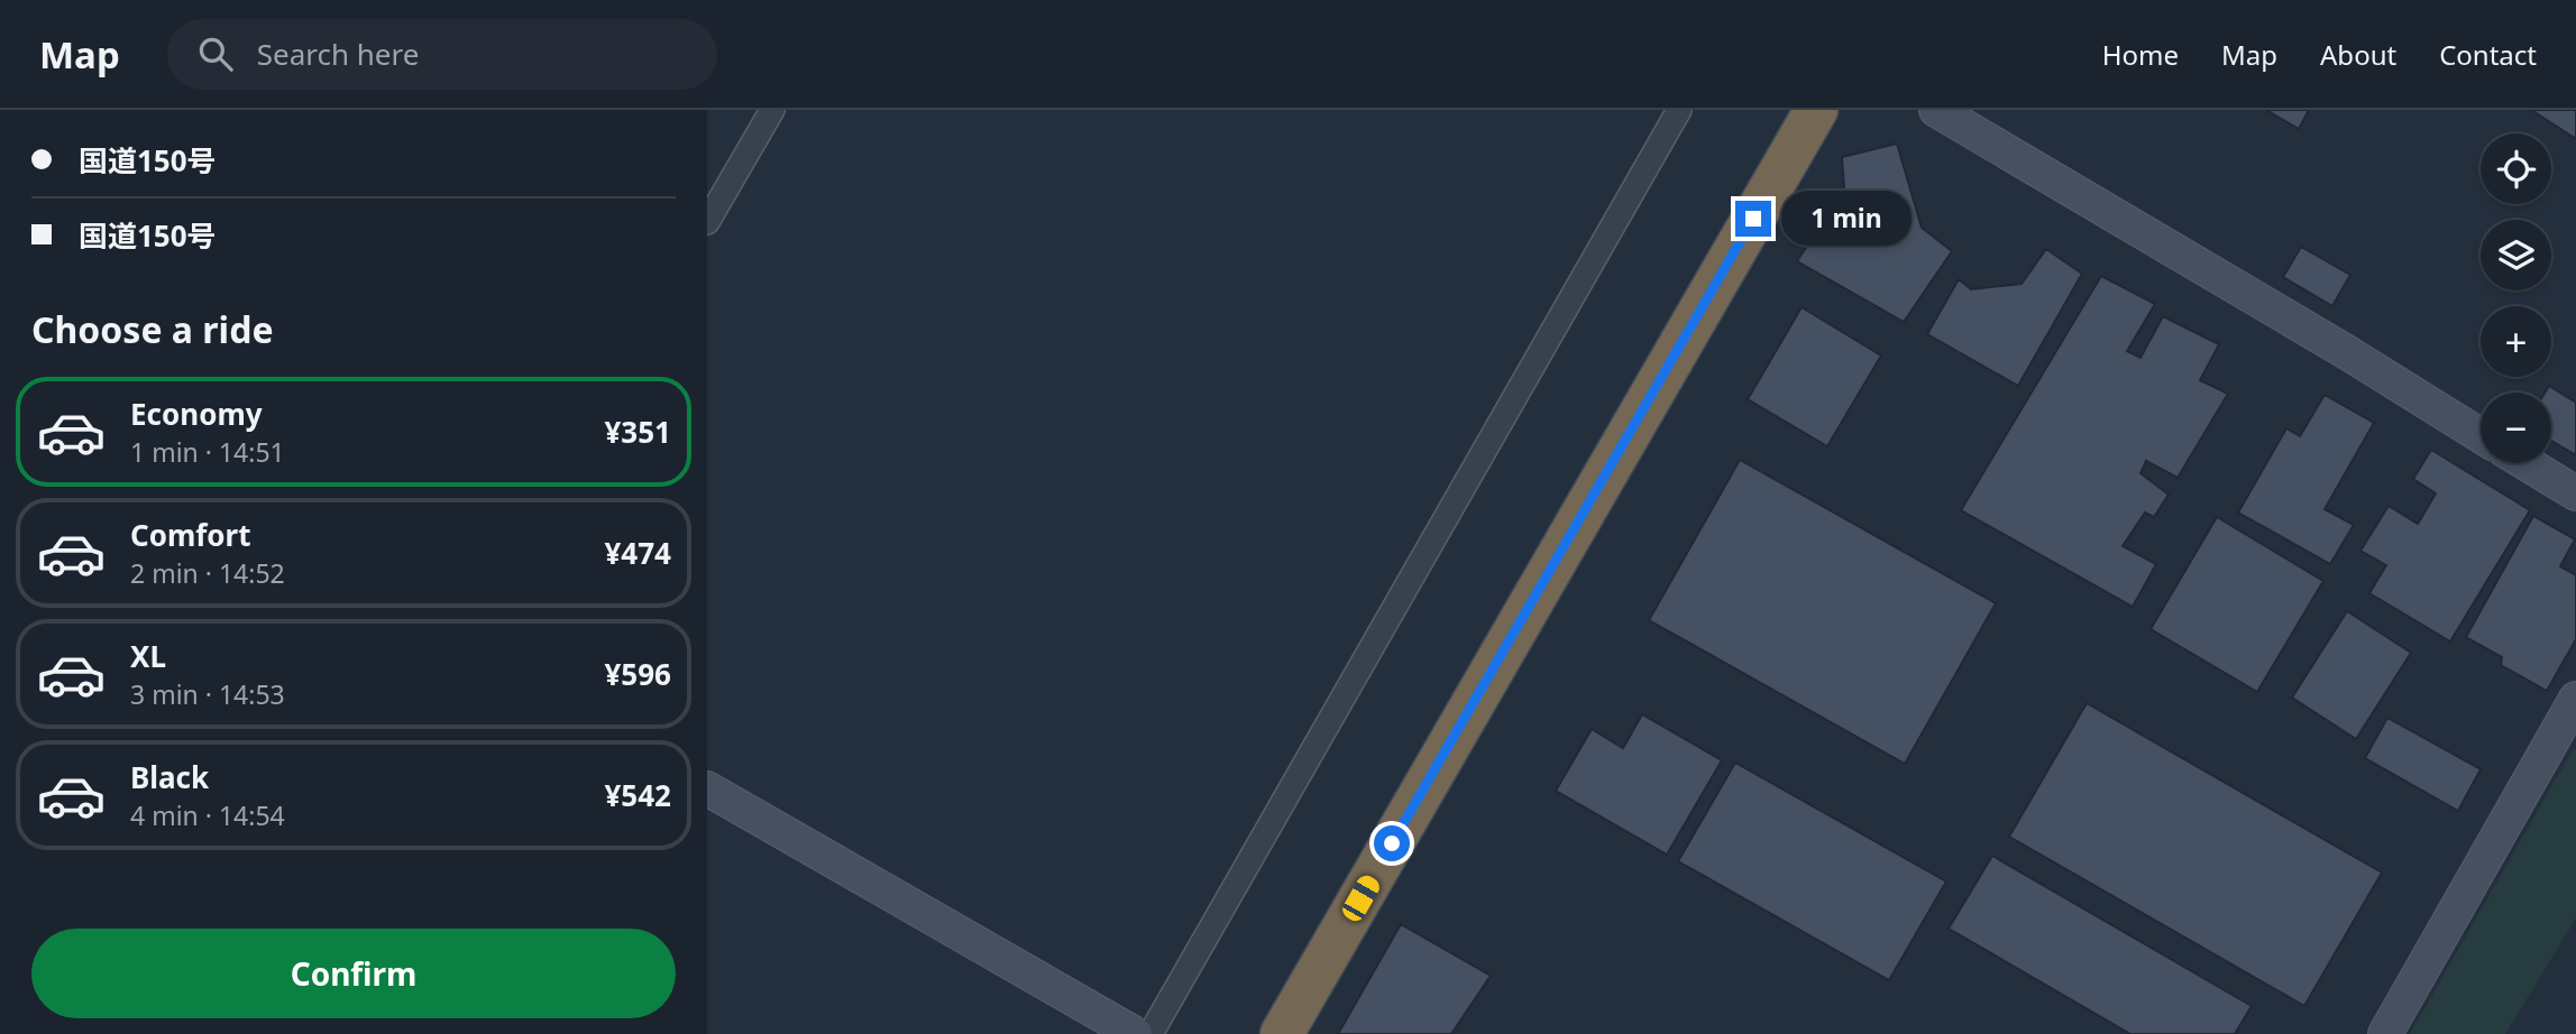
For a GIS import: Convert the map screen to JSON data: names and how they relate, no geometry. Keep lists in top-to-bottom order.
{
  "page": {
    "header": "Map",
    "search": "Search here",
    "nav": [
      "Home",
      "Map",
      "About",
      "Contact"
    ],
    "banner": ["国道150号", "国道150号"],
    "map_buttons": ["+", "−"],
    "bubble": "1 min",
    "heading": "Choose a ride",
    "list": [
      {
        "name": "Economy",
        "note": "1 min · 14:51",
        "value": "¥351"
      },
      {
        "name": "Comfort",
        "note": "2 min · 14:52",
        "value": "¥474"
      },
      {
        "name": "XL",
        "note": "3 min · 14:53",
        "value": "¥596"
      },
      {
        "name": "Black",
        "note": "4 min · 14:54",
        "value": "¥542"
      }
    ],
    "buttons": "Confirm"
  }
}
